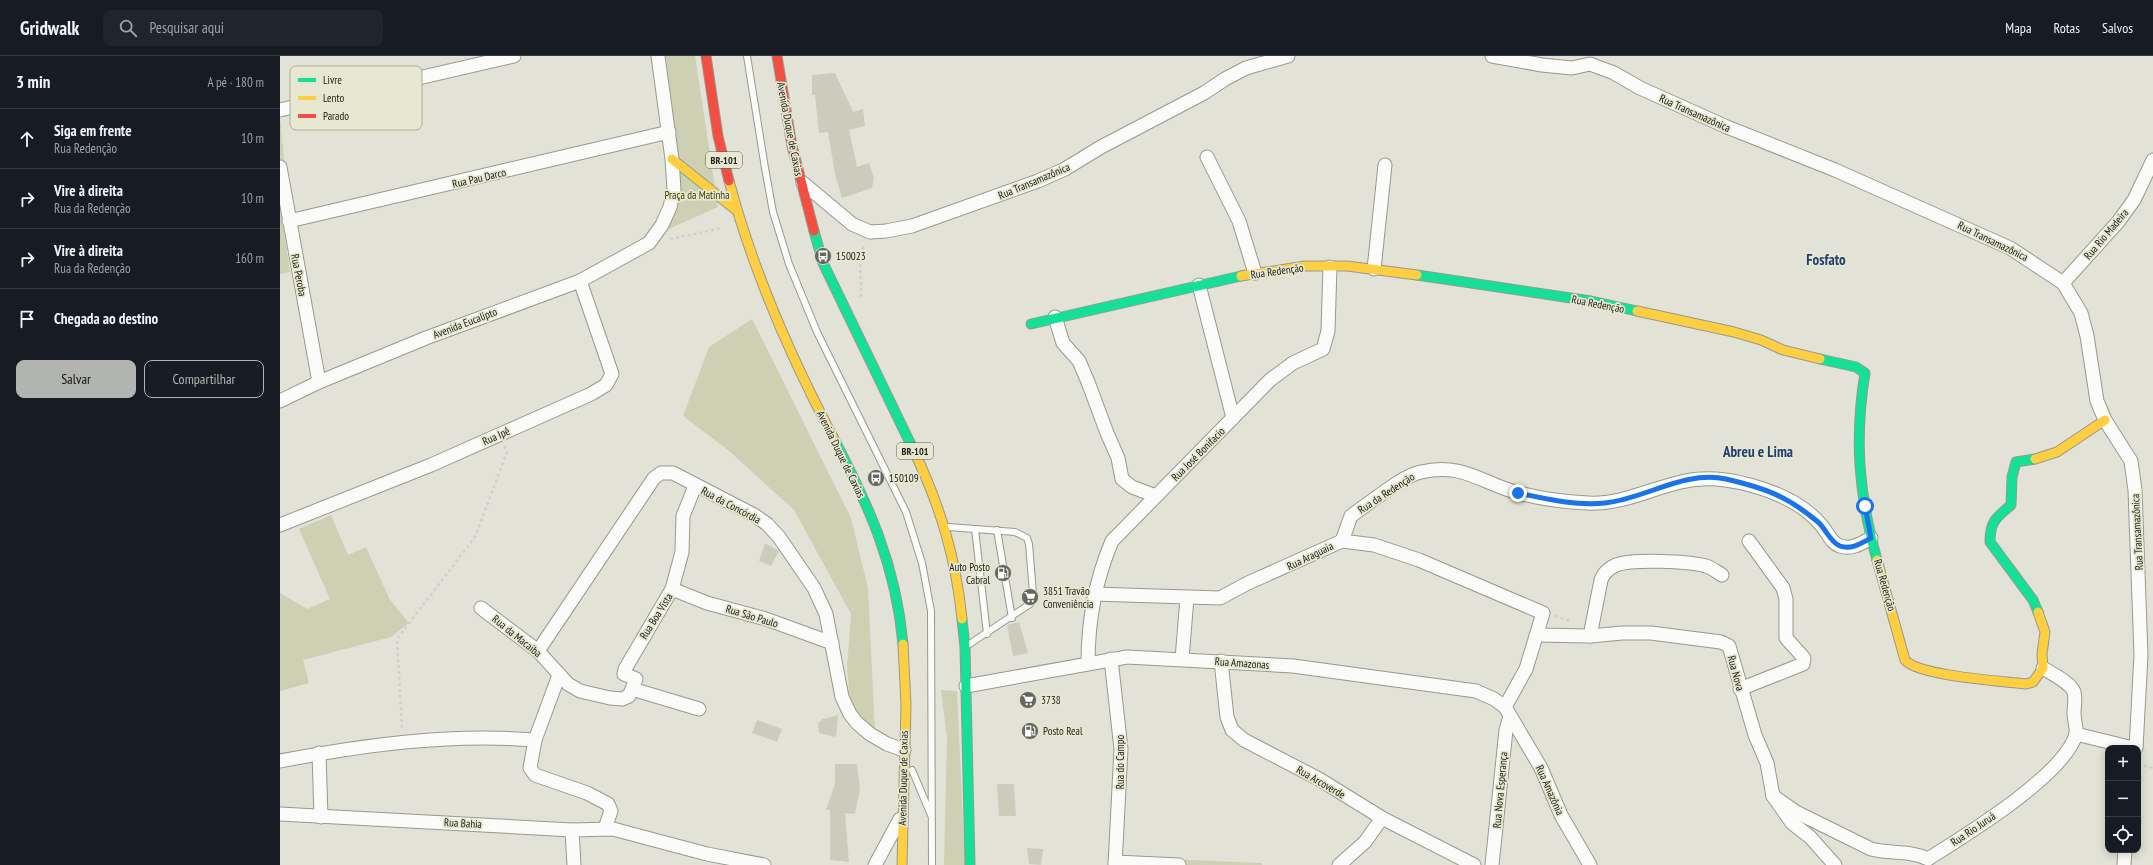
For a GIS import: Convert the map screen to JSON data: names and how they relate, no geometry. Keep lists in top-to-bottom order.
{
  "streets": {
    "main road": ["Avenida Duque de Caxias", "BR-101", "Rua Redenção"],
    "street": [
      "Rua Transamazônica",
      "Rua Pau Darco",
      "Rua Rio Madeira",
      "Rua Peroba",
      "Avenida Eucalipto",
      "Rua Ipê",
      "Rua José Bonifacio",
      "Rua da Redenção",
      "Rua da Concórdia",
      "Rua Araguaia",
      "Rua Boa Vista",
      "Rua São Paulo",
      "Rua da Macaiba",
      "Rua Amazonas",
      "Rua Nova",
      "Rua do Campo",
      "Rua Arcoverde",
      "Rua Nova Esperança",
      "Rua Amazônia",
      "Rua Bahia",
      "Rua Rio Juruá"
    ]
  },
  "crossings": [
    ["Rua Transamazônica", "Avenida Duque de Caxias"],
    ["Rua Transamazônica", "Rua Rio Madeira"],
    ["Avenida Duque de Caxias", "Rua da Concórdia"],
    ["Avenida Duque de Caxias", "Rua Amazonas"],
    ["Rua Pau Darco", "Rua Peroba"],
    ["Rua Pau Darco", "Avenida Eucalipto"],
    ["Rua Redenção", "Rua José Bonifacio"],
    ["Rua Redenção", "Rua da Redenção"],
    ["Rua Peroba", "Avenida Eucalipto"],
    ["Avenida Eucalipto", "Rua Ipê"],
    ["Rua José Bonifacio", "Rua Araguaia"],
    ["Rua José Bonifacio", "Rua Amazonas"],
    ["Rua da Redenção", "Rua Araguaia"],
    ["Rua da Concórdia", "Rua Boa Vista"],
    ["Rua da Concórdia", "Rua São Paulo"],
    ["Rua da Concórdia", "Rua da Macaiba"],
    ["Rua Araguaia", "Rua Nova Esperança"],
    ["Rua Boa Vista", "Rua São Paulo"],
    ["Rua Boa Vista", "Rua da Macaiba"],
    ["Rua Amazonas", "Rua do Campo"],
    ["Rua Amazonas", "Rua Arcoverde"],
    ["Rua Amazonas", "Rua Nova Esperança"],
    ["Rua Amazonas", "Rua Amazônia"],
    ["Rua Nova", "Rua Nova Esperança"],
    ["Rua Nova", "Rua Rio Juruá"],
    ["Rua Nova Esperança", "Rua Amazônia"]
  ],
  "districts": ["Fosfato", "Abreu e Lima"],
  "parks": ["Praça da Matinha"],
  "places": {
    "bus stop": ["150023", "150109"],
    "fuel station": ["Auto Posto Cabral", "Posto Real"],
    "supermarket": ["3851 Travão Conveniência", "3738"]
  },
  "legend": ["Livre", "Lento", "Parado"],
  "page": {
    "header": "Gridwalk",
    "search": "Pesquisar aqui",
    "nav": ["Mapa", "Rotas", "Salvos"],
    "heading": ["3 min", "A pé · 180 m"],
    "list": [
      ["Siga em frente", "Rua Redenção", "10 m"],
      ["Vire à direita", "Rua da Redenção", "10 m"],
      ["Vire à direita", "Rua da Redenção", "160 m"],
      "Chegada ao destino"
    ],
    "buttons": ["Salvar", "Compartilhar"],
    "map_buttons": ["+", "−"]
  }
}
